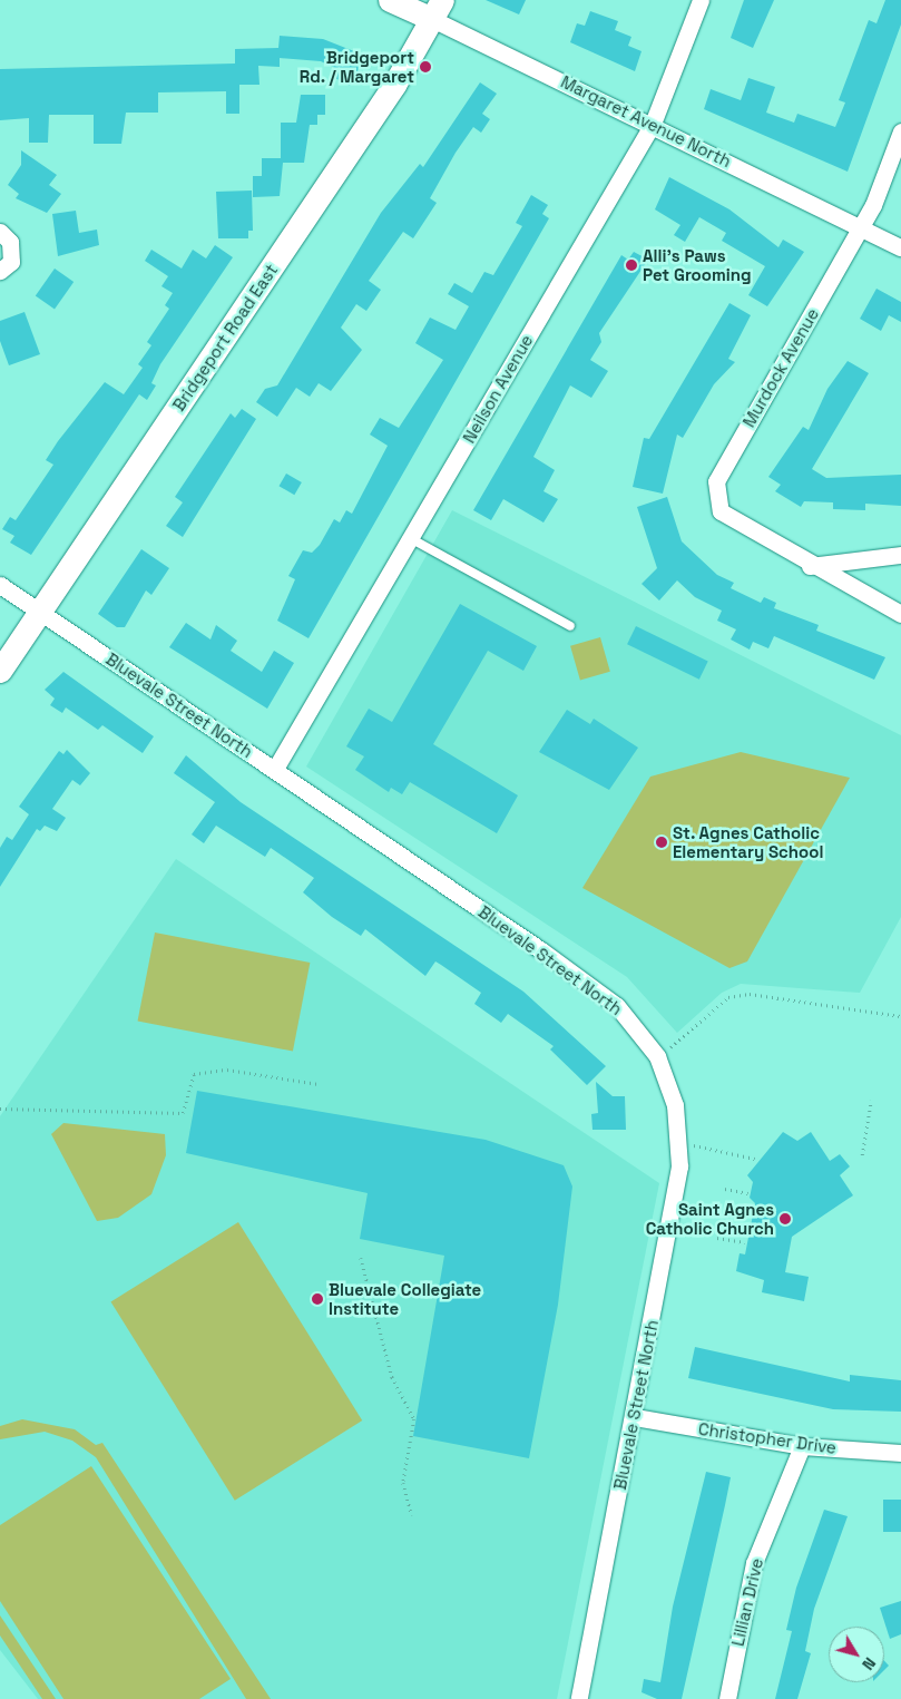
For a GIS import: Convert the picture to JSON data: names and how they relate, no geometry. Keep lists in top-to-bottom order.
{
  "streets": {
    "main road": ["Margaret Avenue North", "Bridgeport Road East"],
    "street": [
      "Murdock Avenue",
      "Neilson Avenue",
      "Bluevale Street North",
      "Christopher Drive",
      "Lillian Drive"
    ]
  },
  "crossings": [
    ["Margaret Avenue North", "Bridgeport Road East"],
    ["Margaret Avenue North", "Murdock Avenue"],
    ["Margaret Avenue North", "Neilson Avenue"],
    ["Bridgeport Road East", "Bluevale Street North"],
    ["Neilson Avenue", "Bluevale Street North"],
    ["Bluevale Street North", "Christopher Drive"],
    ["Christopher Drive", "Lillian Drive"]
  ],
  "places": [
    "Bridgeport Rd. / Margaret",
    "Alli’s Paws Pet Grooming",
    "St. Agnes Catholic Elementary School",
    "Saint Agnes Catholic Church",
    "Bluevale Collegiate Institute"
  ],
  "north": "bottom right"
}
